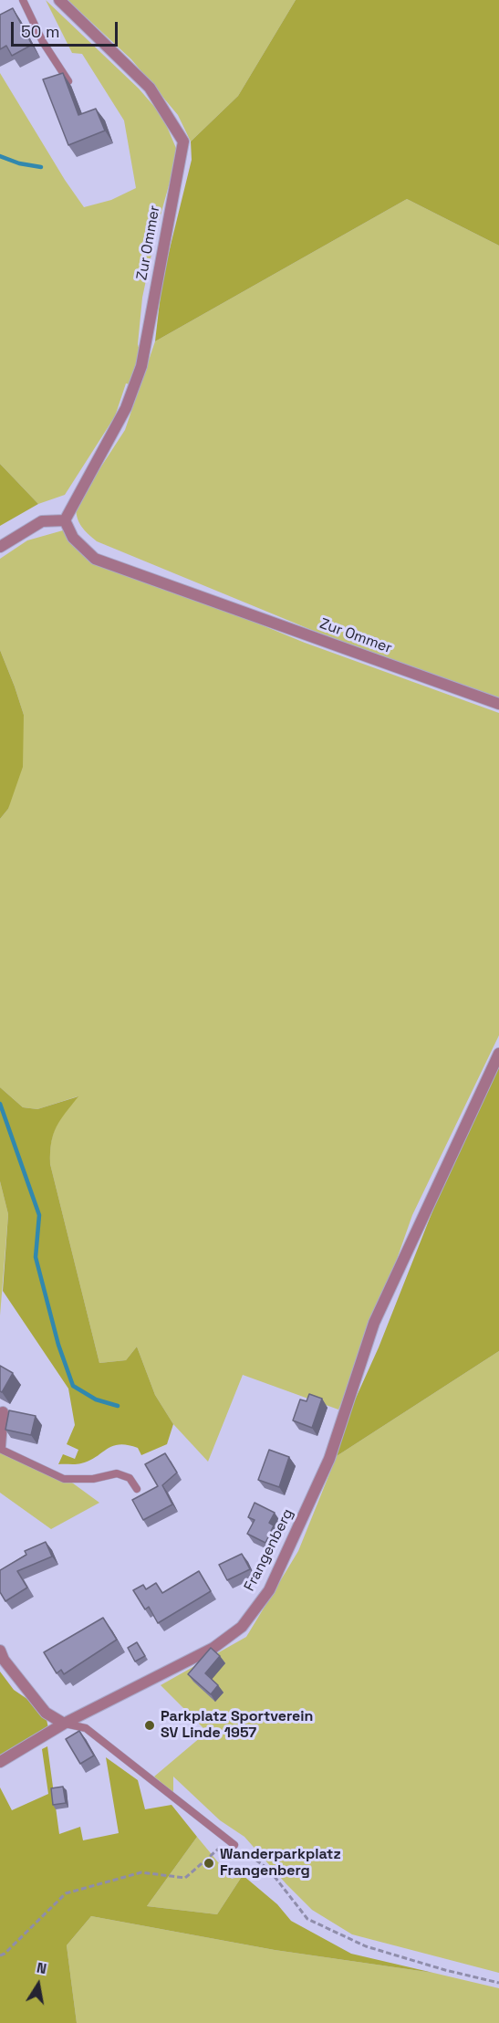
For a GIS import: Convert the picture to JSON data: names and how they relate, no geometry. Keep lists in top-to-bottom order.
{
  "streets": {
    "street": ["Zur Ommer", "Frangenberg"]
  },
  "places": ["Parkplatz Sportverein SV Linde 1957", "Wanderparkplatz Frangenberg"],
  "scale_bar": "50 m",
  "north": "top"
}
